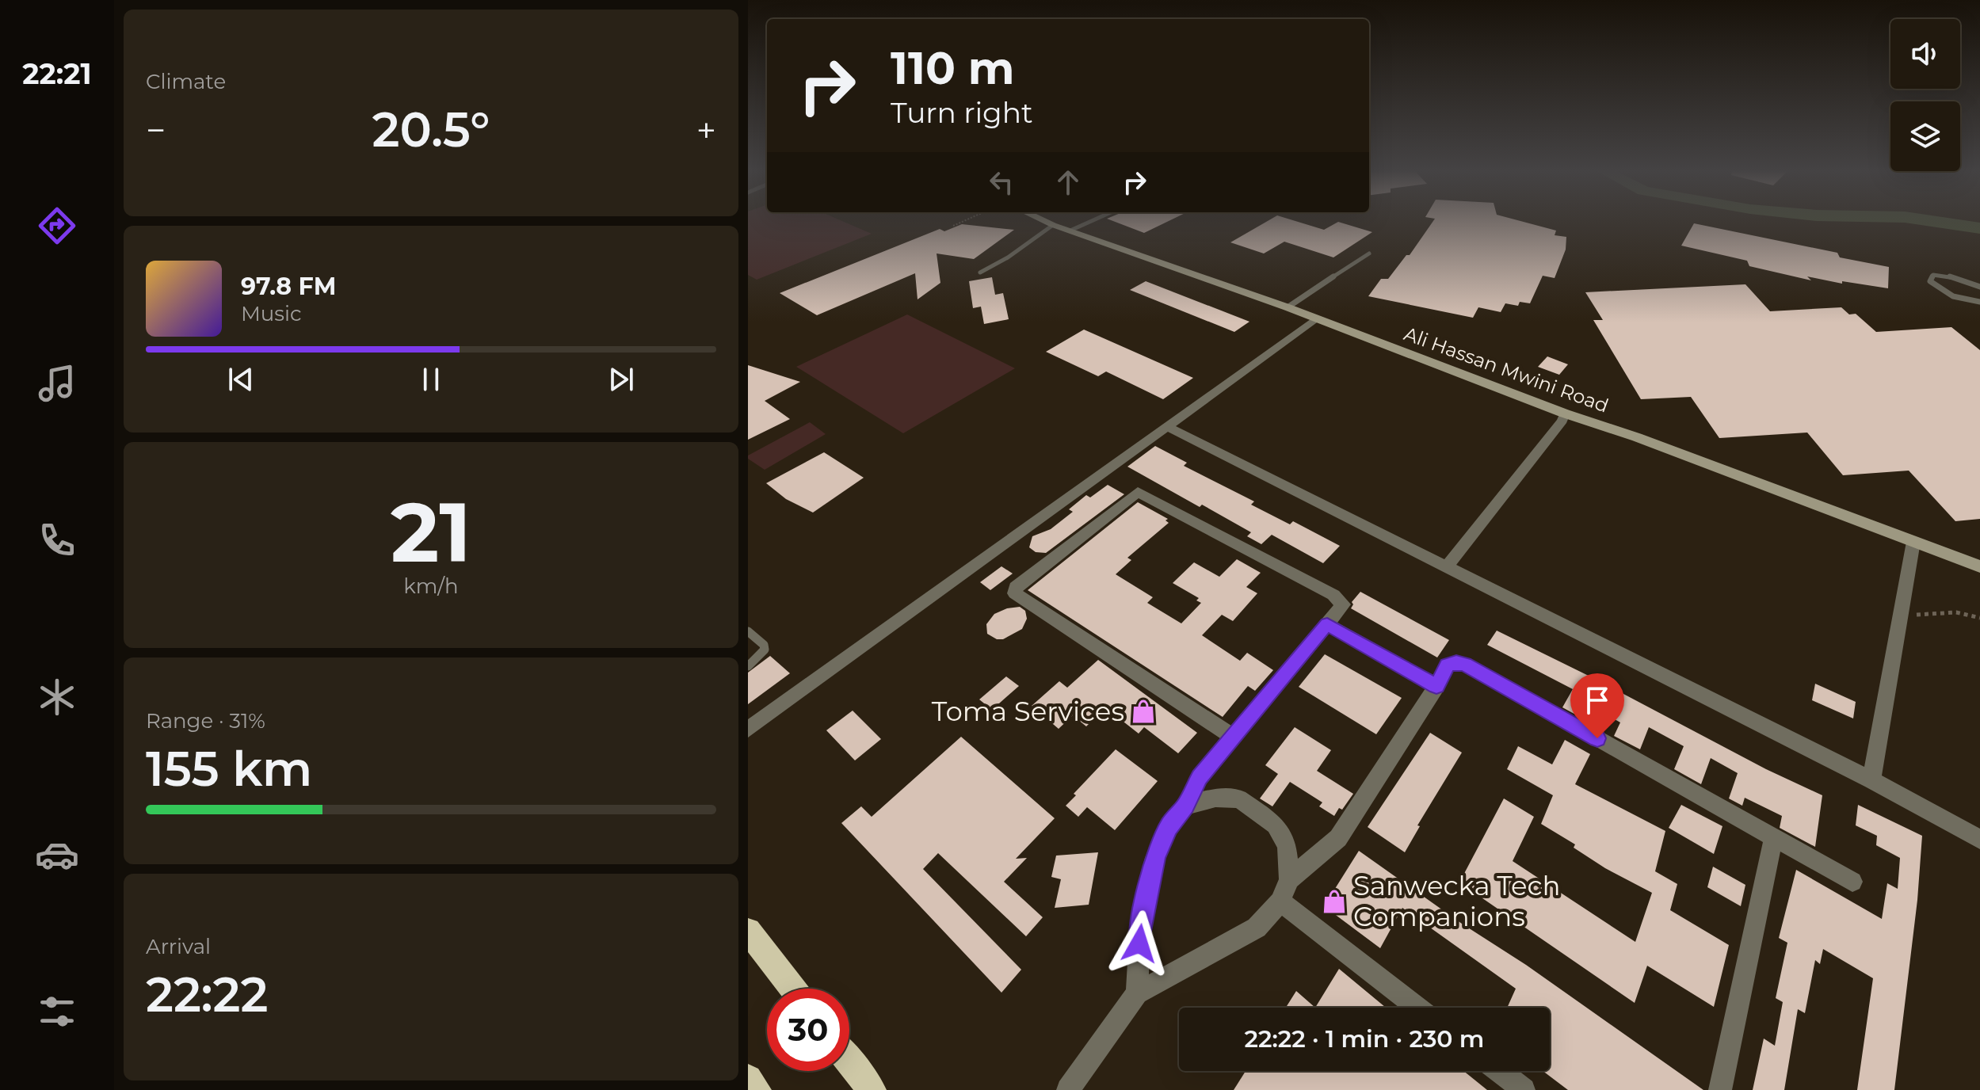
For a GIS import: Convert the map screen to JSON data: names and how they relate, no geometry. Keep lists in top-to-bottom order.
{
  "streets": {
    "main road": ["Ali Hassan Mwini Road"]
  },
  "places": {
    "shop": ["Toma Services", "Sanwecka Tech Companions"]
  },
  "page": {
    "tabs": "22:21",
    "tile": [
      "Climate",
      ["21", "km/h"],
      ["Range · 31%", "155 km"],
      ["Arrival", "22:22"]
    ],
    "turn": ["110 m", "Turn right"],
    "heat": ["−", "20.5°", "+"],
    "song": ["97.8 FM", "Music"],
    "limit": "30",
    "trip": "22:22 · 1 min · 230 m"
  }
}
